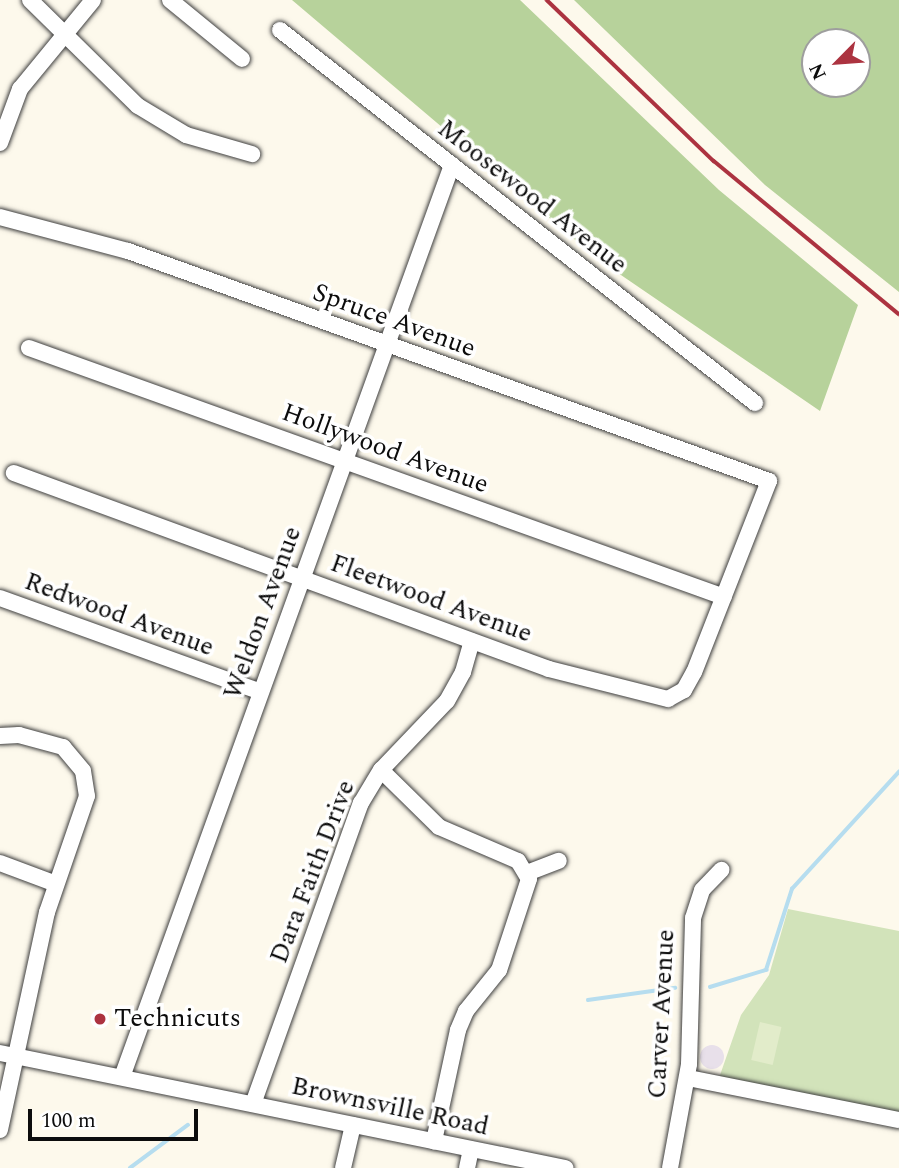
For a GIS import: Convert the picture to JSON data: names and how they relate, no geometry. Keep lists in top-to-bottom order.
{
  "streets": {
    "street": [
      "Moosewood Avenue",
      "Spruce Avenue",
      "Hollywood Avenue",
      "Fleetwood Avenue",
      "Weldon Avenue",
      "Redwood Avenue",
      "Dara Faith Drive",
      "Carver Avenue",
      "Brownsville Road"
    ]
  },
  "crossings": [
    ["Moosewood Avenue", "Weldon Avenue"],
    ["Spruce Avenue", "Hollywood Avenue"],
    ["Spruce Avenue", "Fleetwood Avenue"],
    ["Spruce Avenue", "Weldon Avenue"],
    ["Hollywood Avenue", "Fleetwood Avenue"],
    ["Hollywood Avenue", "Weldon Avenue"],
    ["Fleetwood Avenue", "Weldon Avenue"],
    ["Fleetwood Avenue", "Dara Faith Drive"],
    ["Weldon Avenue", "Redwood Avenue"],
    ["Weldon Avenue", "Brownsville Road"],
    ["Dara Faith Drive", "Brownsville Road"]
  ],
  "places": ["Technicuts"],
  "scale_bar": "100 m",
  "north": "bottom left"
}
